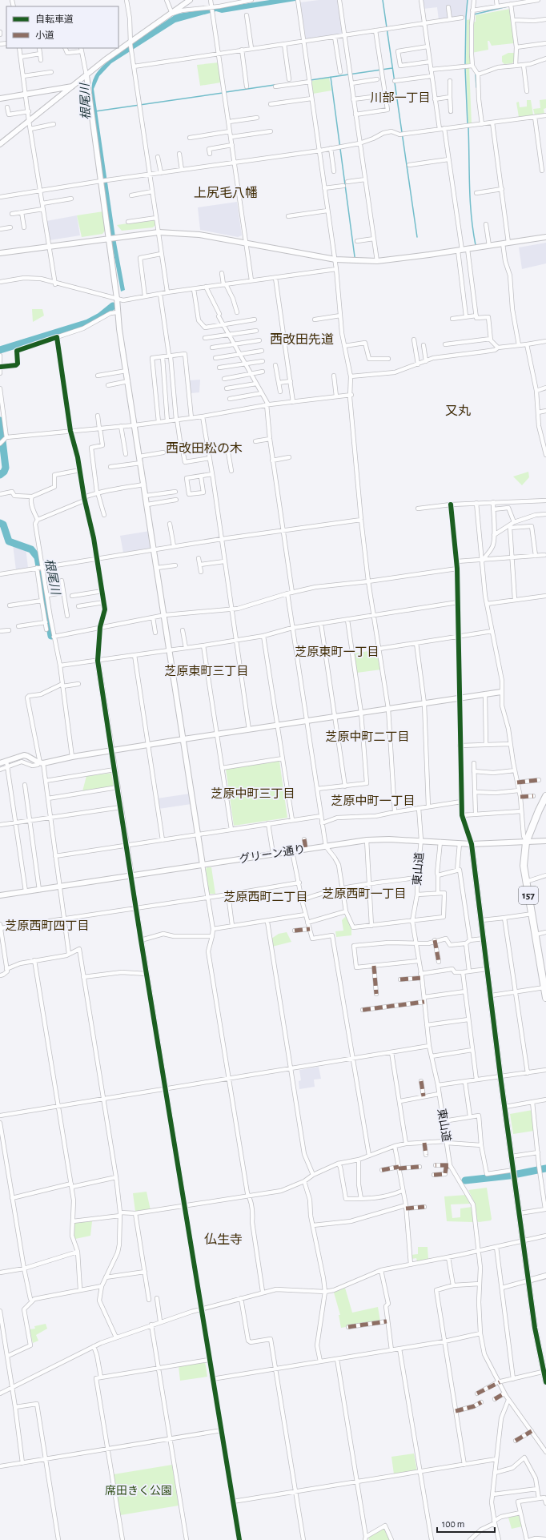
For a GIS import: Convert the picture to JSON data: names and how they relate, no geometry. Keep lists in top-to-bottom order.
{
  "streets": {
    "highway": ["157"],
    "street": ["グリーン通り", "東山道"]
  },
  "crossings": [
    ["グリーン通り", "東山道"],
    ["グリーン通り", "157"]
  ],
  "districts": [
    "川部一丁目",
    "上尻毛八幡",
    "西改田先道",
    "又丸",
    "西改田松の木",
    "芝原東町一丁目",
    "芝原東町三丁目",
    "芝原中町二丁目",
    "芝原中町三丁目",
    "芝原中町一丁目",
    "芝原西町一丁目",
    "芝原西町二丁目",
    "芝原西町四丁目",
    "仏生寺"
  ],
  "water": ["根尾川"],
  "parks": ["席田きく公園"],
  "legend": ["自転車道", "小道"],
  "scale_bar": "100 m"
}
